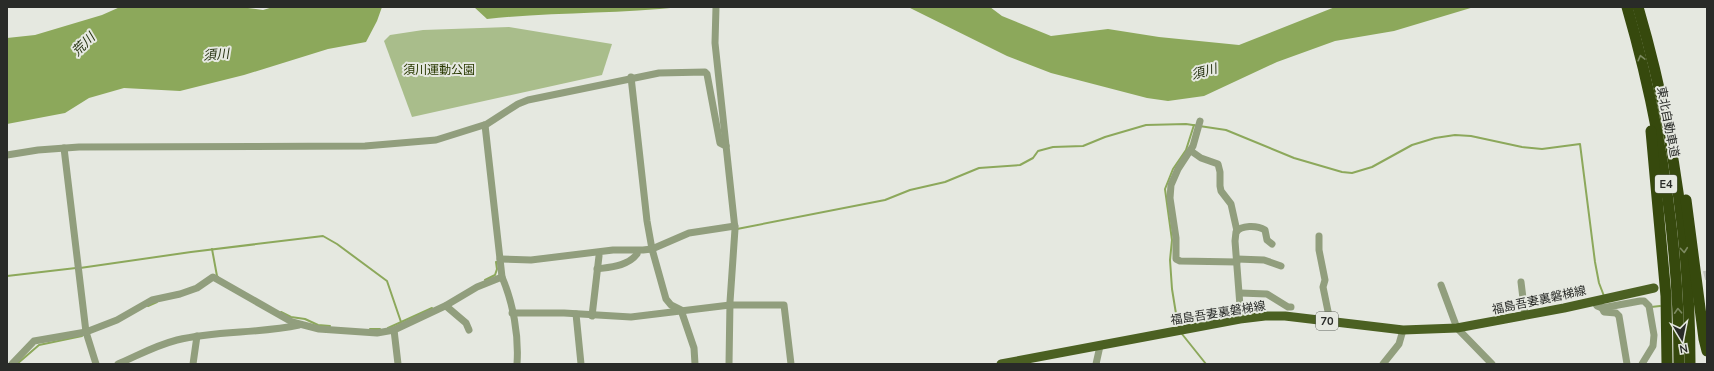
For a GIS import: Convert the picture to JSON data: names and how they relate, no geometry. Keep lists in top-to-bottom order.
{
  "streets": {
    "highway": ["東北自動車道", "E4"],
    "main road": ["福島吾妻裏磐梯線", "70"]
  },
  "water": ["荒川", "須川"],
  "parks": ["須川運動公園"],
  "north": "bottom"
}
